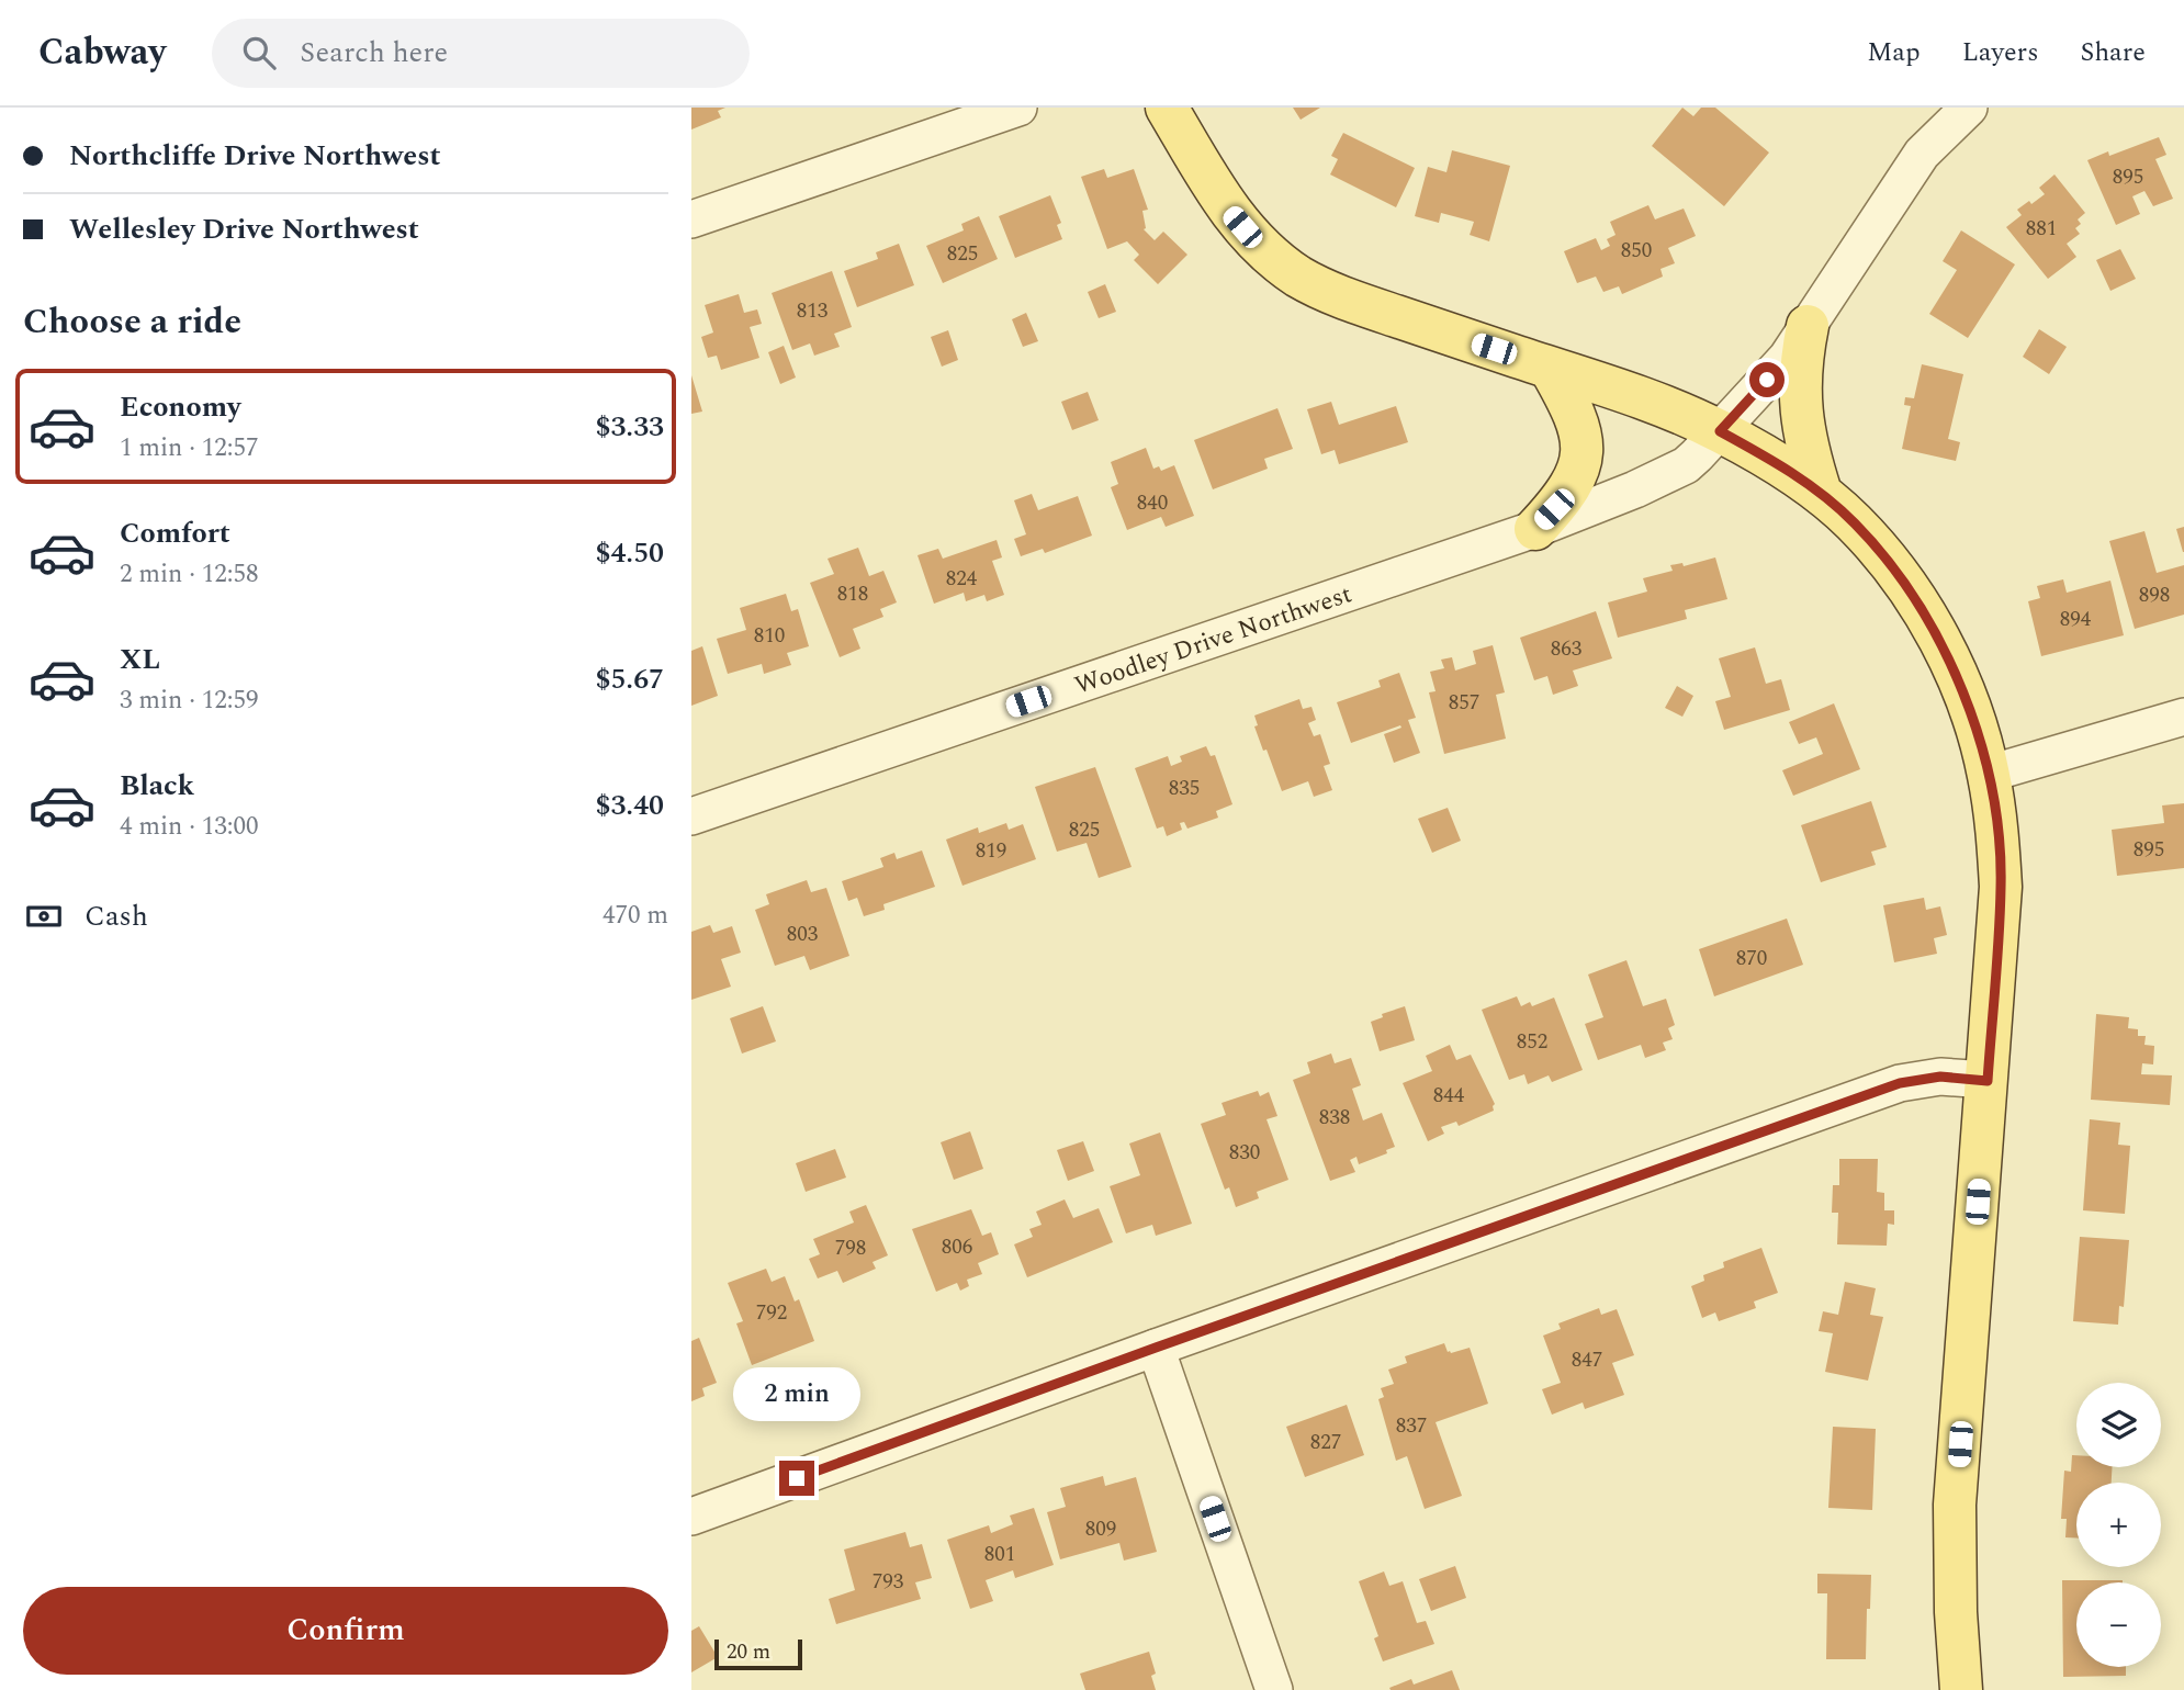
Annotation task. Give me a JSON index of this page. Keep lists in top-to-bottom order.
{
  "streets": {
    "street": ["Woodley Drive Northwest"]
  },
  "house_numbers": [
    "895",
    "881",
    "850",
    "825",
    "813",
    "840",
    "824",
    "818",
    "898",
    "894",
    "810",
    "863",
    "857",
    "835",
    "825",
    "895",
    "819",
    "803",
    "870",
    "852",
    "844",
    "838",
    "830",
    "806",
    "798",
    "792",
    "847",
    "837",
    "827",
    "809",
    "801",
    "793"
  ],
  "scale_bar": "20 m",
  "page": {
    "header": "Cabway",
    "search": "Search here",
    "nav": ["Map", "Layers", "Share"],
    "banner": ["Northcliffe Drive Northwest", "Wellesley Drive Northwest"],
    "heading": "Choose a ride",
    "list": [
      {
        "name": "Economy",
        "note": "1 min · 12:57",
        "value": "$3.33"
      },
      {
        "name": "Comfort",
        "note": "2 min · 12:58",
        "value": "$4.50"
      },
      {
        "name": "XL",
        "note": "3 min · 12:59",
        "value": "$5.67"
      },
      {
        "name": "Black",
        "note": "4 min · 13:00",
        "value": "$3.40"
      }
    ],
    "pay": ["Cash", "470 m"],
    "bubble": "2 min",
    "map_buttons": ["+", "−"],
    "buttons": "Confirm",
    "scale": "20 m"
  }
}
